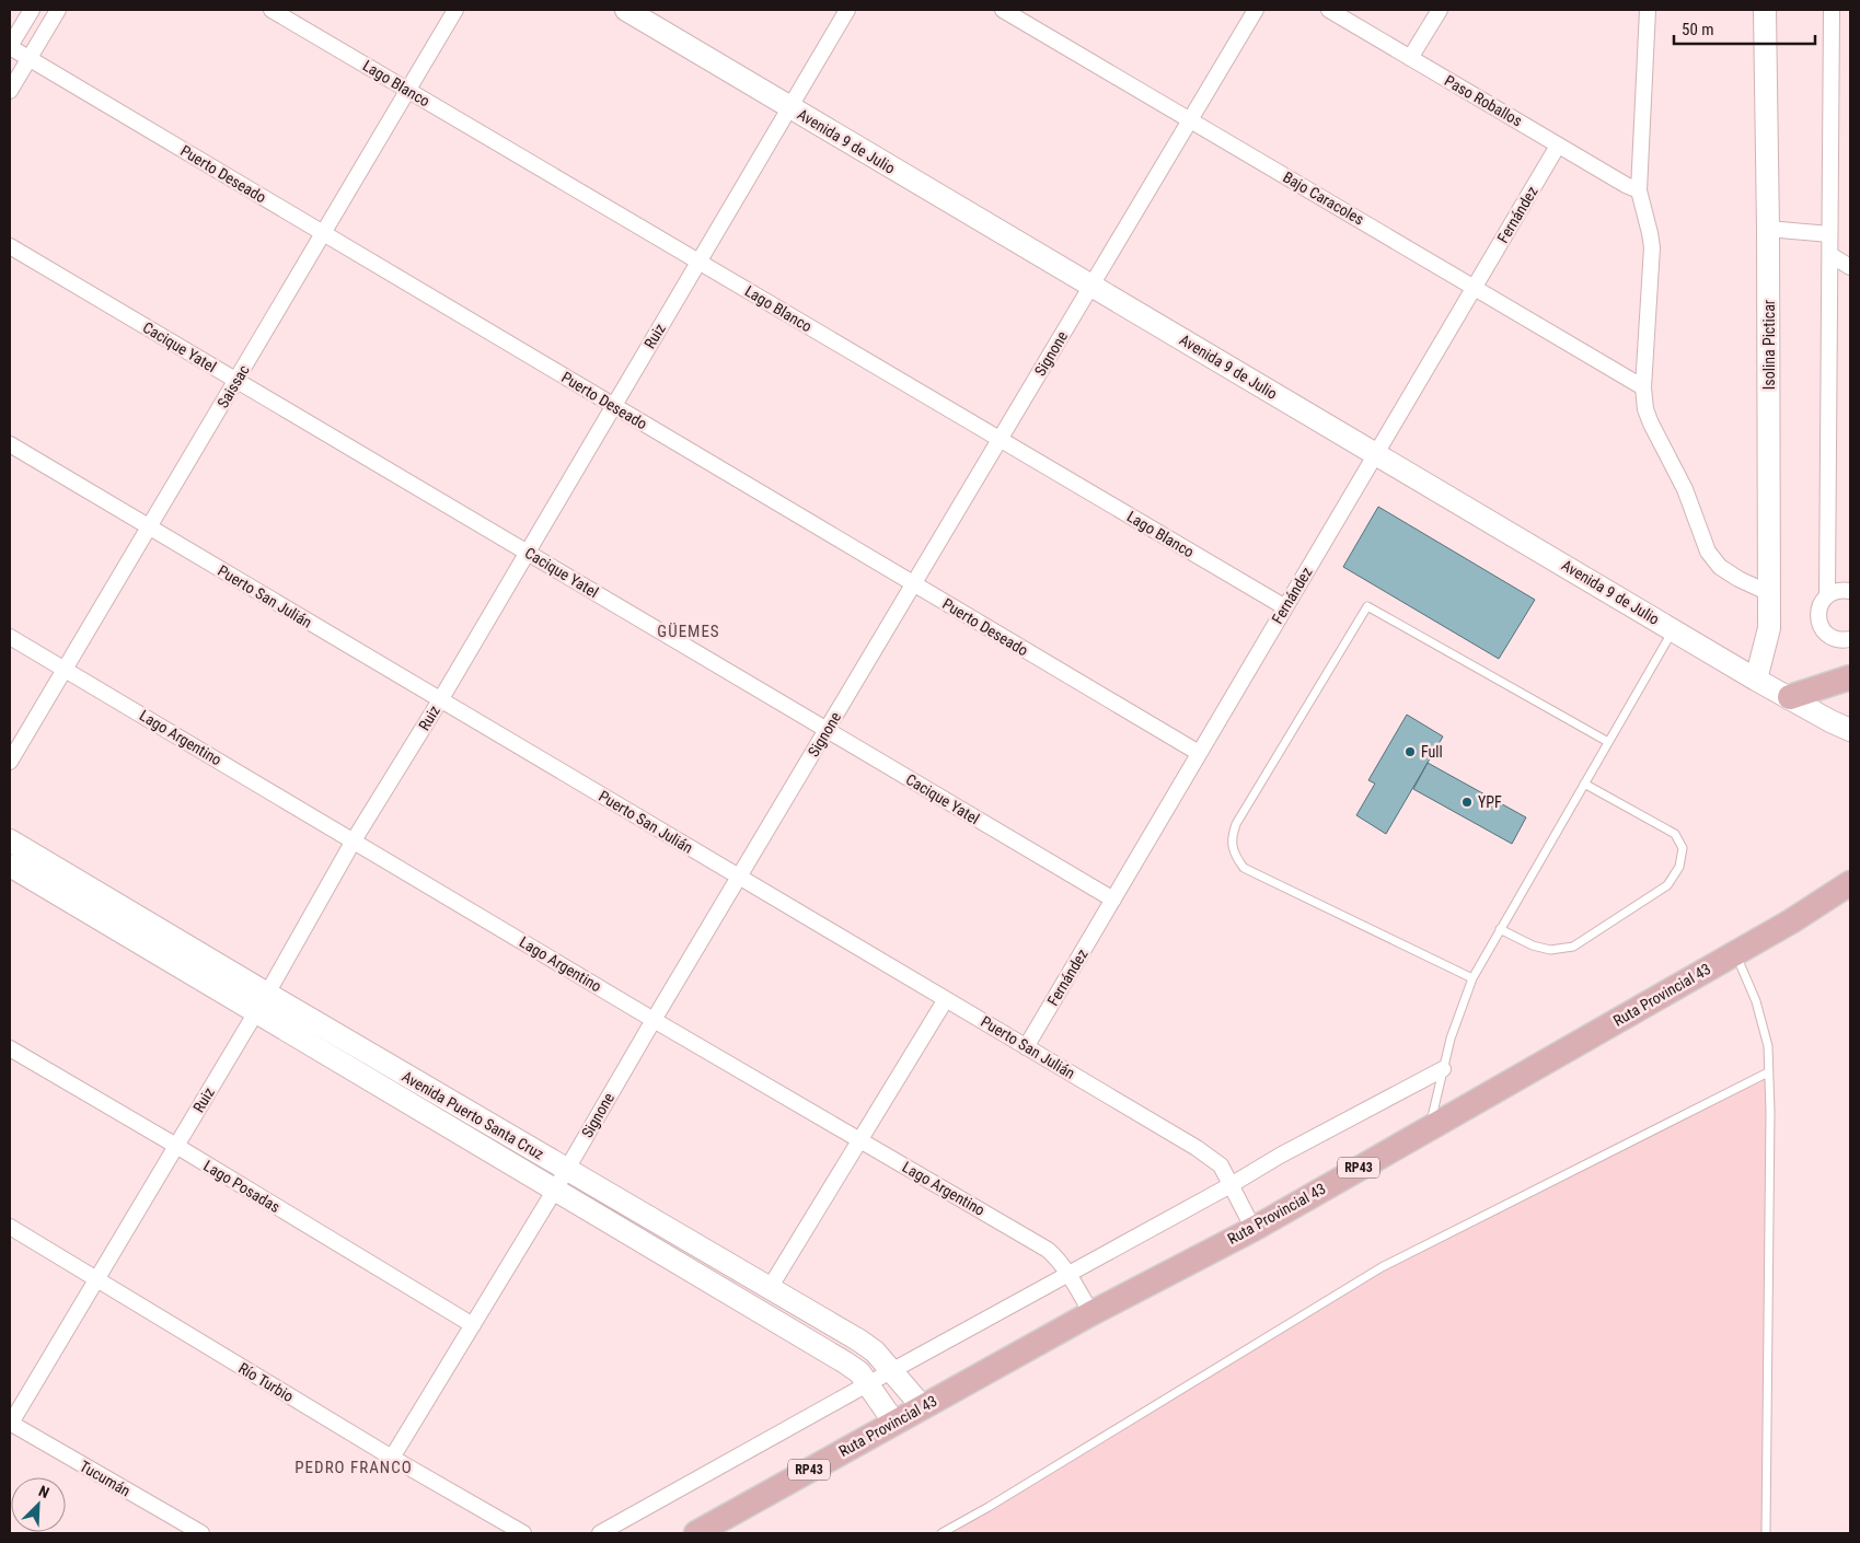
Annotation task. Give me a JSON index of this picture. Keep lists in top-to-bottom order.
{
  "streets": {
    "main road": ["Ruta Provincial 43", "RP43"],
    "street": [
      "Lago Blanco",
      "Paso Roballos",
      "Avenida 9 de Julio",
      "Puerto Deseado",
      "Bajo Caracoles",
      "Fernández",
      "Ruiz",
      "Isolina Picticar",
      "Cacique Yatel",
      "Signone",
      "Saissac",
      "Puerto San Julián",
      "Lago Argentino",
      "Avenida Puerto Santa Cruz",
      "Lago Posadas",
      "Río Turbio",
      "Tucumán"
    ]
  },
  "crossings": [
    ["Lago Blanco", "Fernández"],
    ["Lago Blanco", "Ruiz"],
    ["Lago Blanco", "Signone"],
    ["Lago Blanco", "Saissac"],
    ["Paso Roballos", "Fernández"],
    ["Avenida 9 de Julio", "Fernández"],
    ["Avenida 9 de Julio", "Ruiz"],
    ["Avenida 9 de Julio", "Isolina Picticar"],
    ["Avenida 9 de Julio", "Signone"],
    ["Puerto Deseado", "Fernández"],
    ["Puerto Deseado", "Ruiz"],
    ["Puerto Deseado", "Signone"],
    ["Puerto Deseado", "Saissac"],
    ["Bajo Caracoles", "Fernández"],
    ["Bajo Caracoles", "Signone"],
    ["Fernández", "Cacique Yatel"],
    ["Fernández", "Puerto San Julián"],
    ["Ruiz", "Cacique Yatel"],
    ["Ruiz", "Puerto San Julián"],
    ["Ruiz", "Lago Argentino"],
    ["Ruiz", "Avenida Puerto Santa Cruz"],
    ["Ruiz", "Lago Posadas"],
    ["Ruiz", "Río Turbio"],
    ["Ruiz", "Tucumán"],
    ["Cacique Yatel", "Signone"],
    ["Cacique Yatel", "Saissac"],
    ["Signone", "Puerto San Julián"],
    ["Signone", "Lago Argentino"],
    ["Signone", "Avenida Puerto Santa Cruz"],
    ["Signone", "Lago Posadas"],
    ["Signone", "Río Turbio"],
    ["Saissac", "Puerto San Julián"],
    ["Saissac", "Lago Argentino"],
    ["Puerto San Julián", "Ruta Provincial 43"],
    ["Lago Argentino", "Ruta Provincial 43"],
    ["Ruta Provincial 43", "Avenida Puerto Santa Cruz"],
    ["Ruta Provincial 43", "RP43"]
  ],
  "districts": ["GÜEMES", "PEDRO FRANCO"],
  "places": ["Full", "YPF"],
  "scale_bar": "50 m",
  "north": "top right"
}
